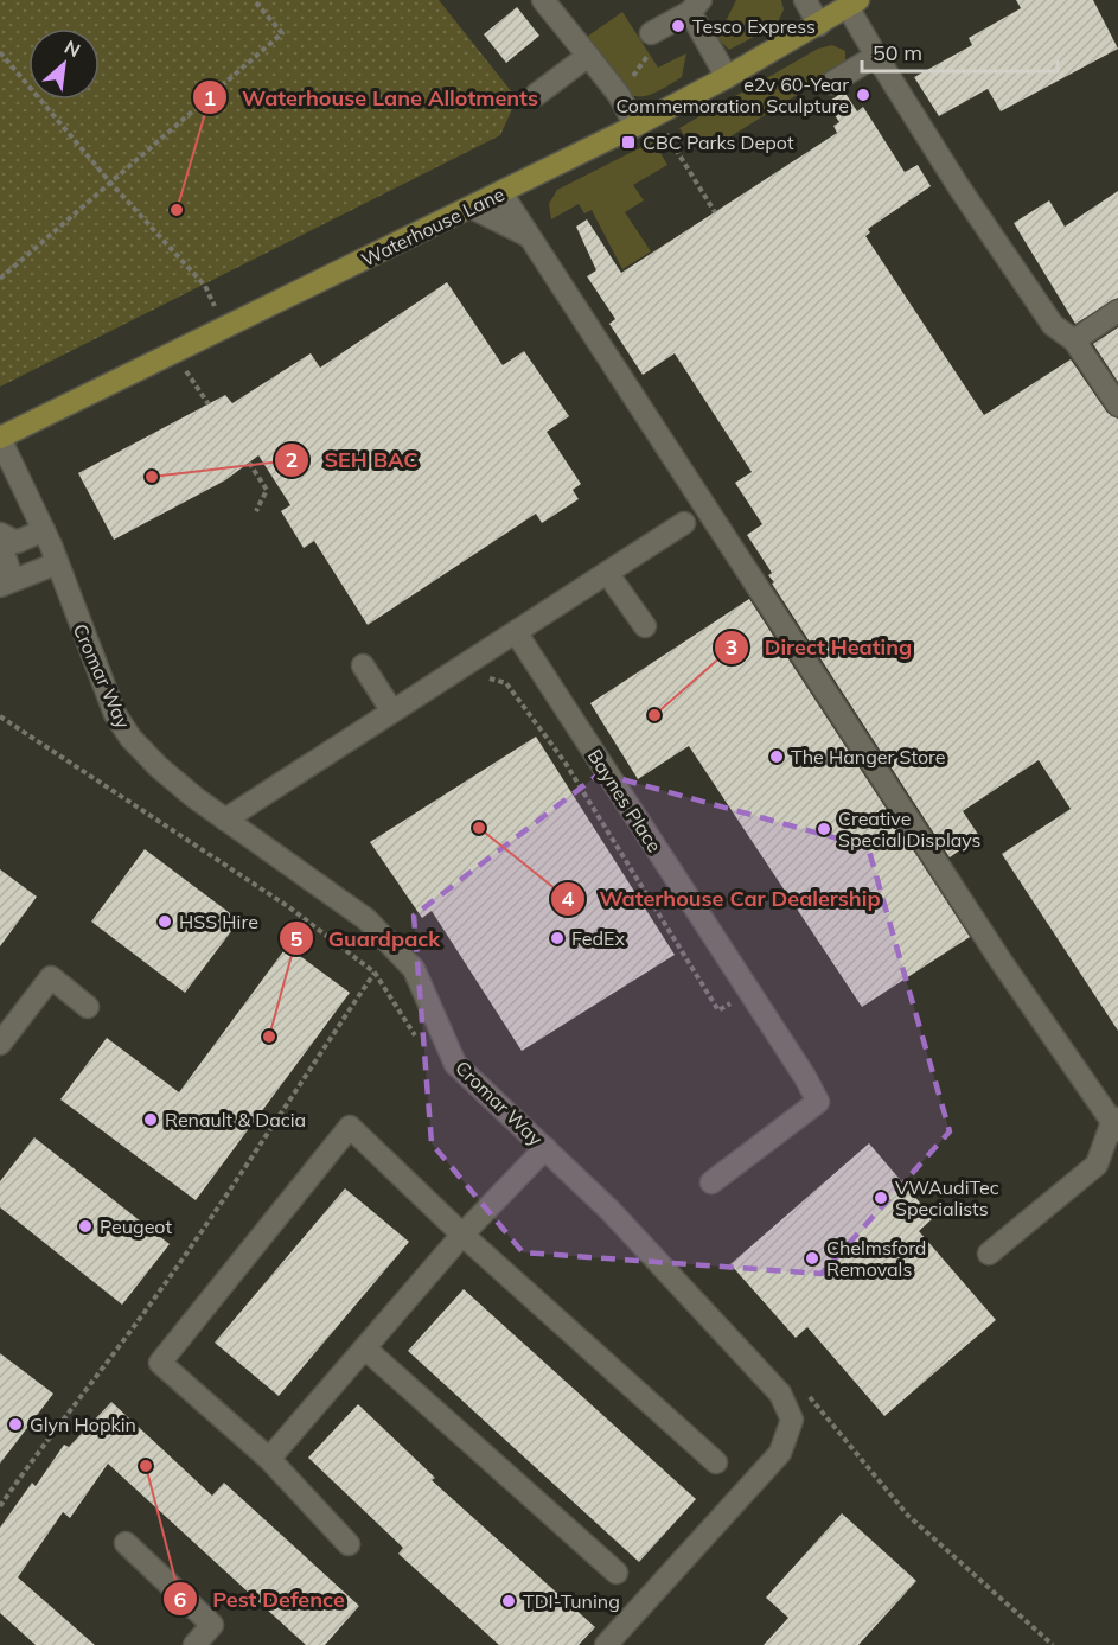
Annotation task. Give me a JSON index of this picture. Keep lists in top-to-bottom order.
{
  "streets": {
    "main road": ["Waterhouse Lane"],
    "street": ["Cromar Way", "Baynes Place"]
  },
  "crossings": [
    ["Waterhouse Lane", "Cromar Way"]
  ],
  "places": {
    "other": [
      "Tesco Express",
      "e2v 60-Year Commemoration Sculpture",
      "Waterhouse Lane Allotments",
      "SEH BAC",
      "Direct Heating",
      "The Hanger Store",
      "Waterhouse Car Dealership",
      "Creative Special Displays",
      "HSS Hire",
      "FedEx",
      "Guardpack",
      "Renault & Dacia",
      "VWAudiTec Specialists",
      "Peugeot",
      "Chelmsford Removals",
      "Glyn Hopkin",
      "Pest Defence",
      "TDI-Tuning"
    ],
    "transit": ["CBC Parks Depot"]
  },
  "scale_bar": "50 m",
  "north": "top right"
}
